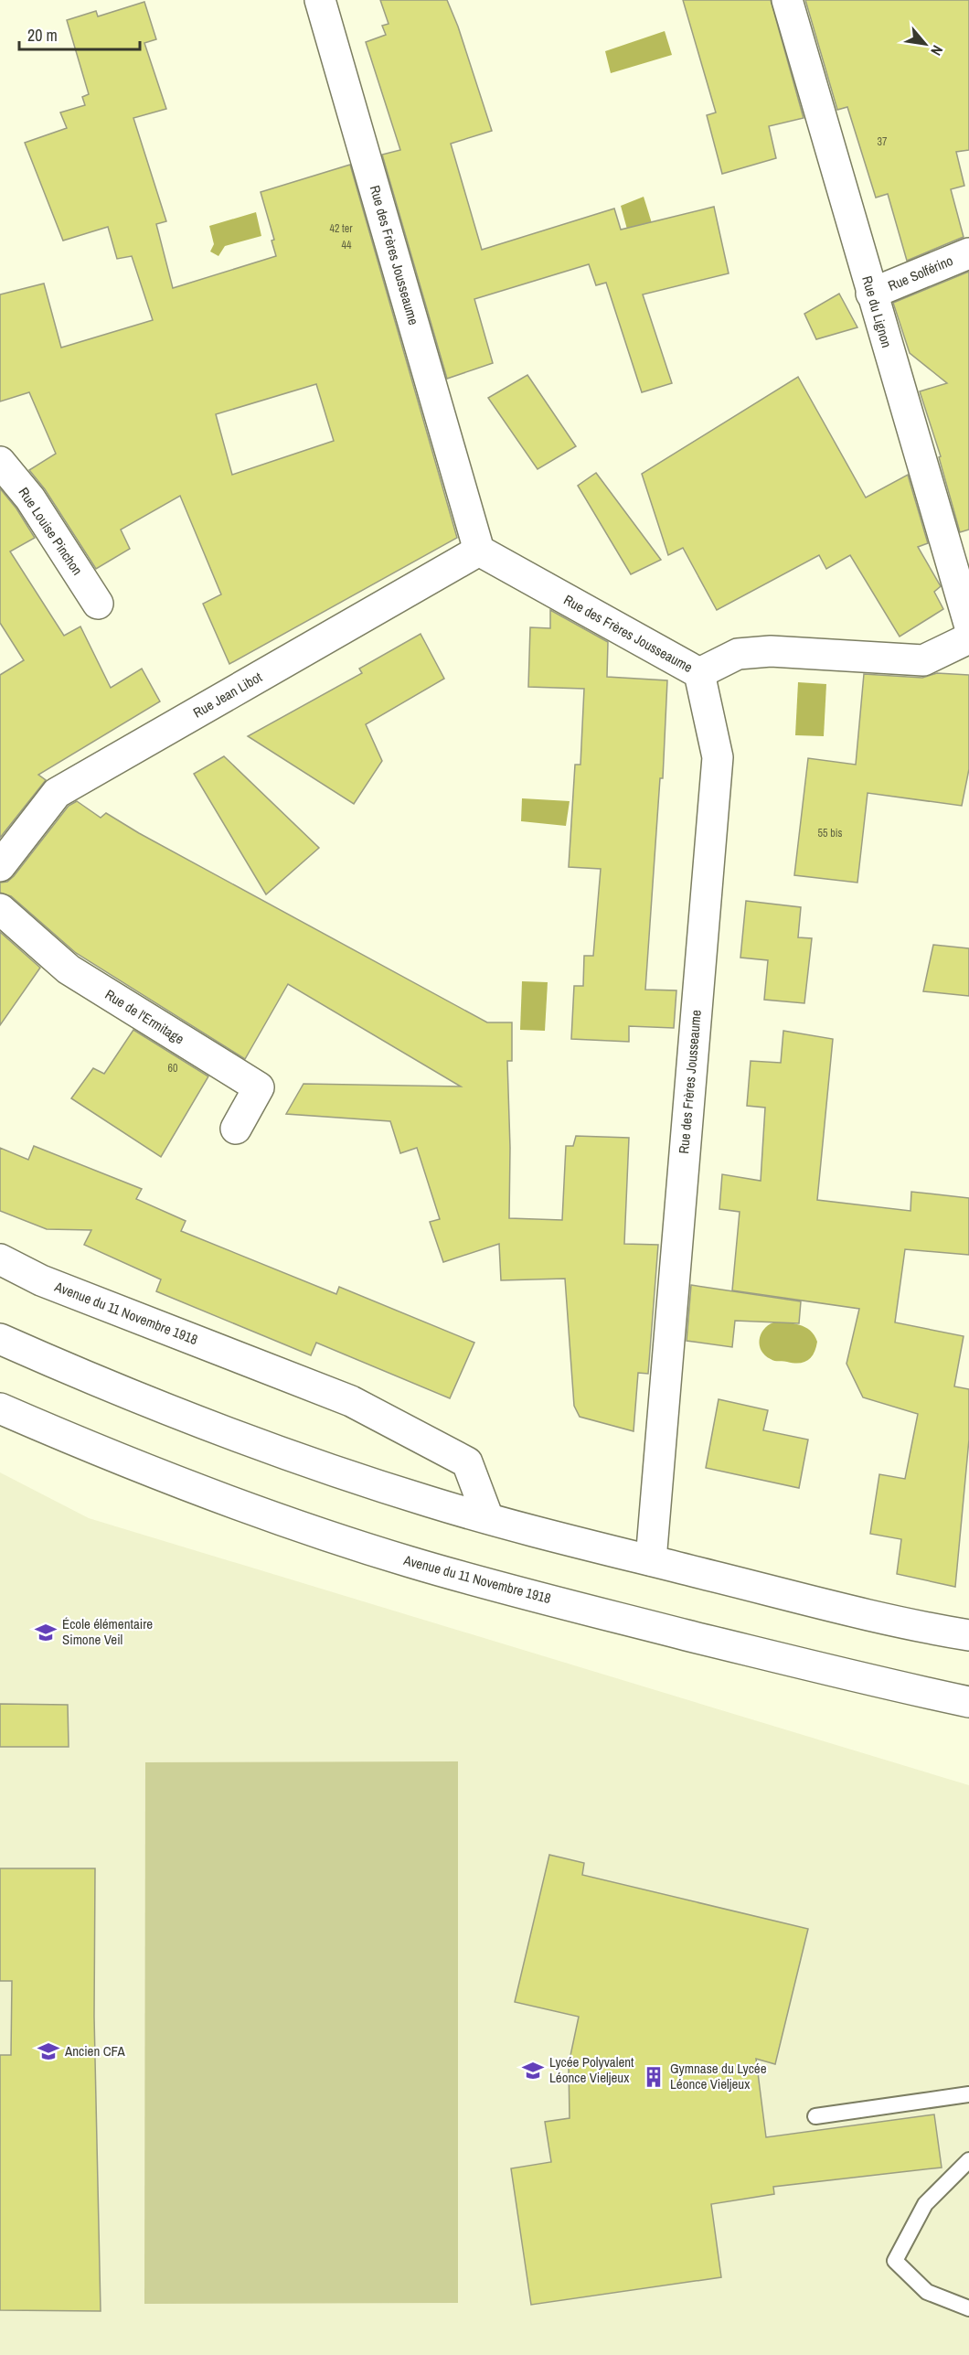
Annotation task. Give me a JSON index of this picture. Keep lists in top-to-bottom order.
{
  "streets": {
    "street": [
      "Rue des Frères Jousseaume",
      "Rue Solférino",
      "Rue du Lignon",
      "Rue Louise Pinchon",
      "Rue Jean Libot",
      "Rue de l'Ermitage",
      "Avenue du 11 Novembre 1918"
    ]
  },
  "crossings": [
    ["Rue des Frères Jousseaume", "Rue Jean Libot"],
    ["Rue Solférino", "Rue du Lignon"]
  ],
  "places": {
    "school or university": ["École élémentaire Simone Veil", "Ancien CFA", "Lycée Polyvalent Léonce Vieljeux"],
    "building": ["Gymnase du Lycée Léonce Vieljeux"]
  },
  "house_numbers": [
    "37",
    "42 ter",
    "44",
    "55 bis",
    "60"
  ],
  "scale_bar": "20 m",
  "north": "bottom right"
}
